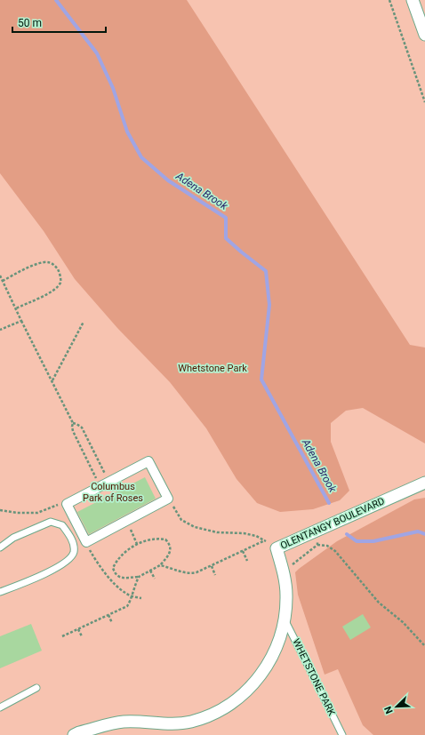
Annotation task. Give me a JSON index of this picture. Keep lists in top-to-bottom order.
{
  "streets": {
    "street": ["OLENTANGY BOULEVARD"],
    "lane": ["WHETSTONE PARK"]
  },
  "crossings": [
    ["OLENTANGY BOULEVARD", "WHETSTONE PARK"]
  ],
  "water": ["Adena Brook"],
  "parks": ["Whetstone Park", "Columbus Park of Roses"],
  "scale_bar": "50 m",
  "north": "bottom left"
}
